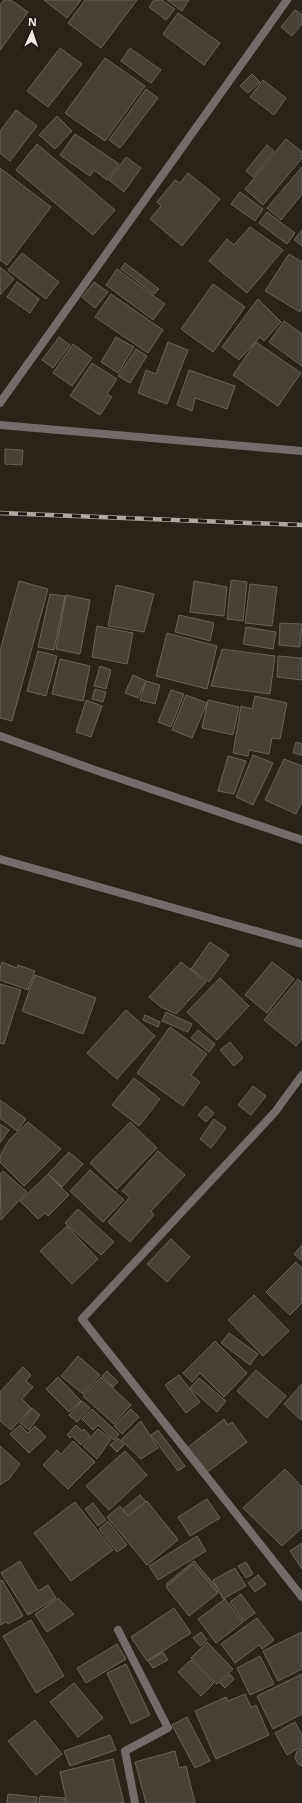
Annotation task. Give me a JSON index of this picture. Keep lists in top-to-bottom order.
{
  "north": "top"
}
